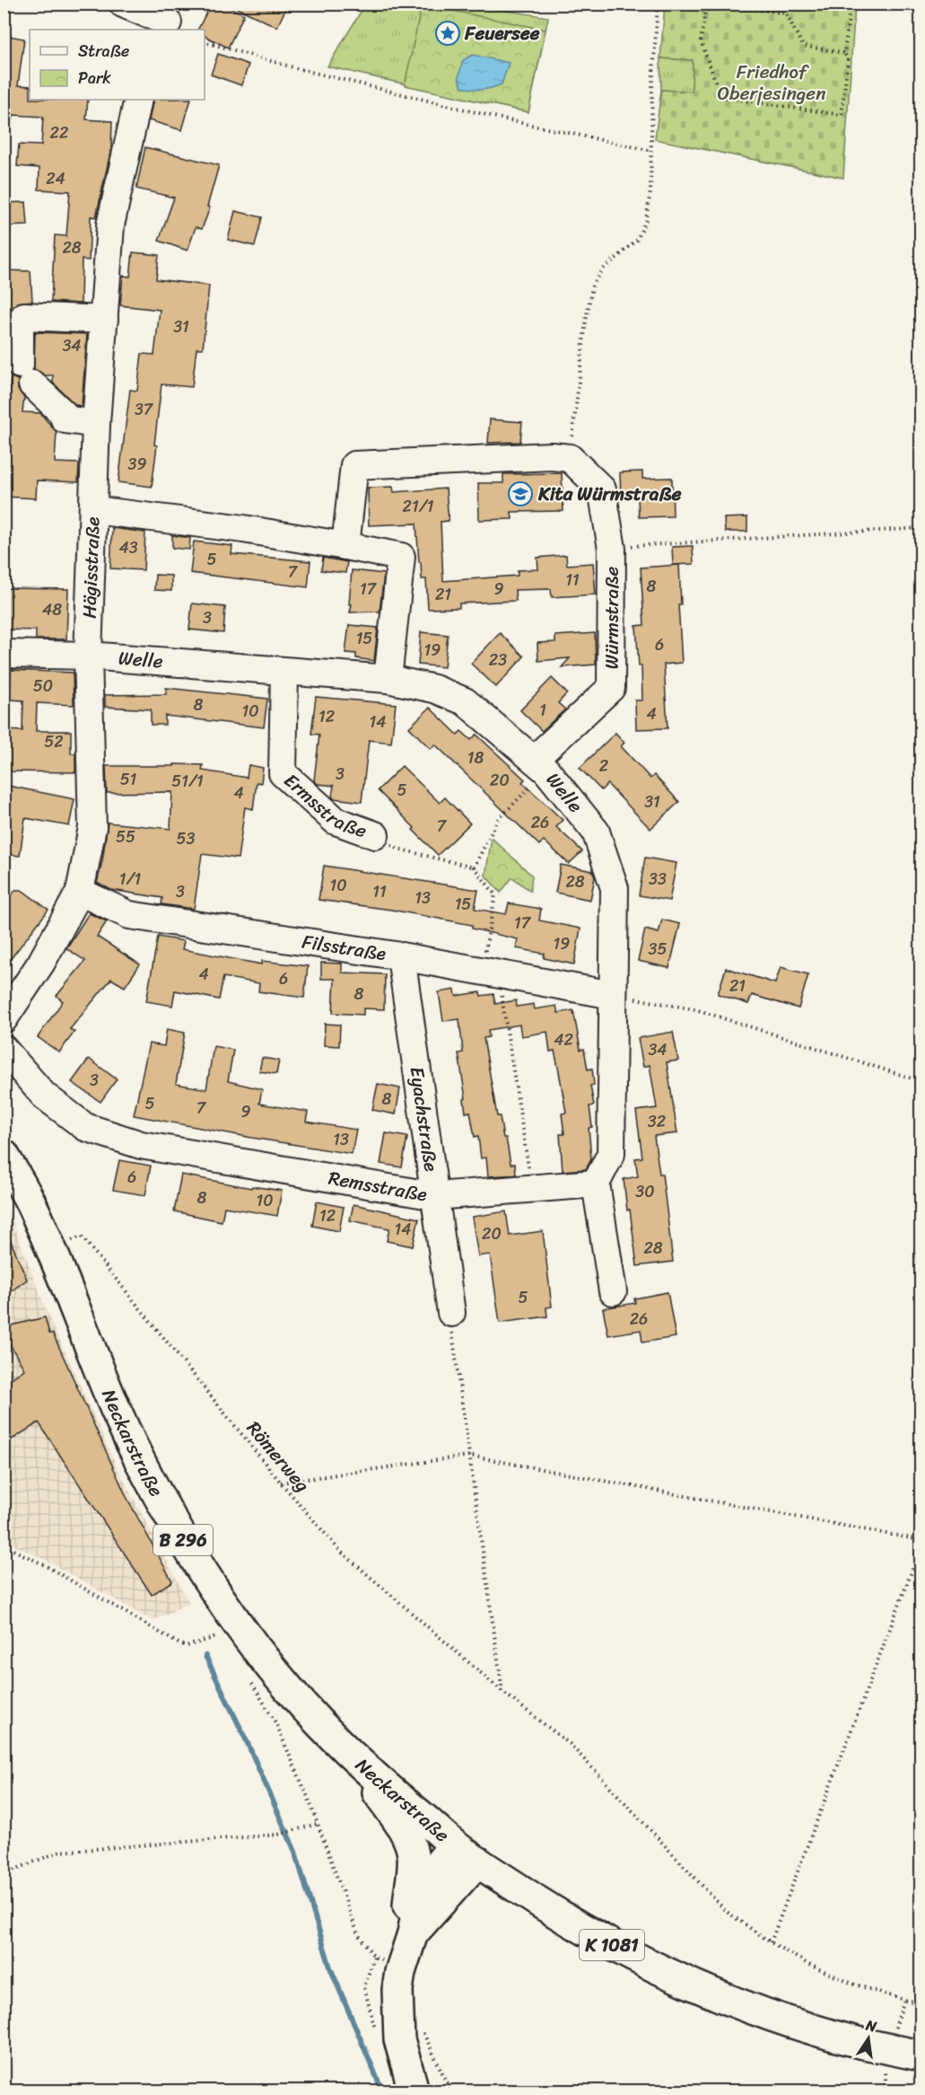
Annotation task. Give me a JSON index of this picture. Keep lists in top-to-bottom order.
{
  "streets": {
    "main road": ["Neckarstraße", "B 296", "K 1081"],
    "street": [
      "Hägisstraße",
      "Würmstraße",
      "Welle",
      "Ermsstraße",
      "Filsstraße",
      "Eyachstraße",
      "Remsstraße"
    ],
    "path": ["Römerweg"]
  },
  "crossings": [
    ["Hägisstraße", "Welle"],
    ["Hägisstraße", "Filsstraße"],
    ["Würmstraße", "Welle"],
    ["Welle", "Ermsstraße"],
    ["Welle", "Filsstraße"],
    ["Filsstraße", "Eyachstraße"],
    ["Eyachstraße", "Remsstraße"],
    ["Neckarstraße", "Römerweg"],
    ["Neckarstraße", "K 1081"]
  ],
  "parks": ["Friedhof Oberjesingen"],
  "places": {
    "place": ["Feuersee"],
    "school or university": ["Kita Würmstraße"]
  },
  "house_numbers": [
    "22",
    "24",
    "28",
    "31",
    "34",
    "37",
    "39",
    "21/1",
    "43",
    "5",
    "7",
    "11",
    "8",
    "17",
    "9",
    "21",
    "48",
    "3",
    "15",
    "6",
    "19",
    "23",
    "50",
    "8",
    "1",
    "10",
    "4",
    "12",
    "14",
    "52",
    "18",
    "2",
    "3",
    "51",
    "20",
    "51/1",
    "5",
    "4",
    "31",
    "26",
    "7",
    "55",
    "53",
    "1/1",
    "33",
    "28",
    "10",
    "3",
    "11",
    "13",
    "15",
    "17",
    "19",
    "35",
    "4",
    "6",
    "21",
    "8",
    "42",
    "34",
    "3",
    "8",
    "5",
    "7",
    "9",
    "32",
    "13",
    "6",
    "30",
    "8",
    "10",
    "12",
    "14",
    "20",
    "28",
    "5",
    "26"
  ],
  "legend": ["Straße", "Park"],
  "north": "top"
}
